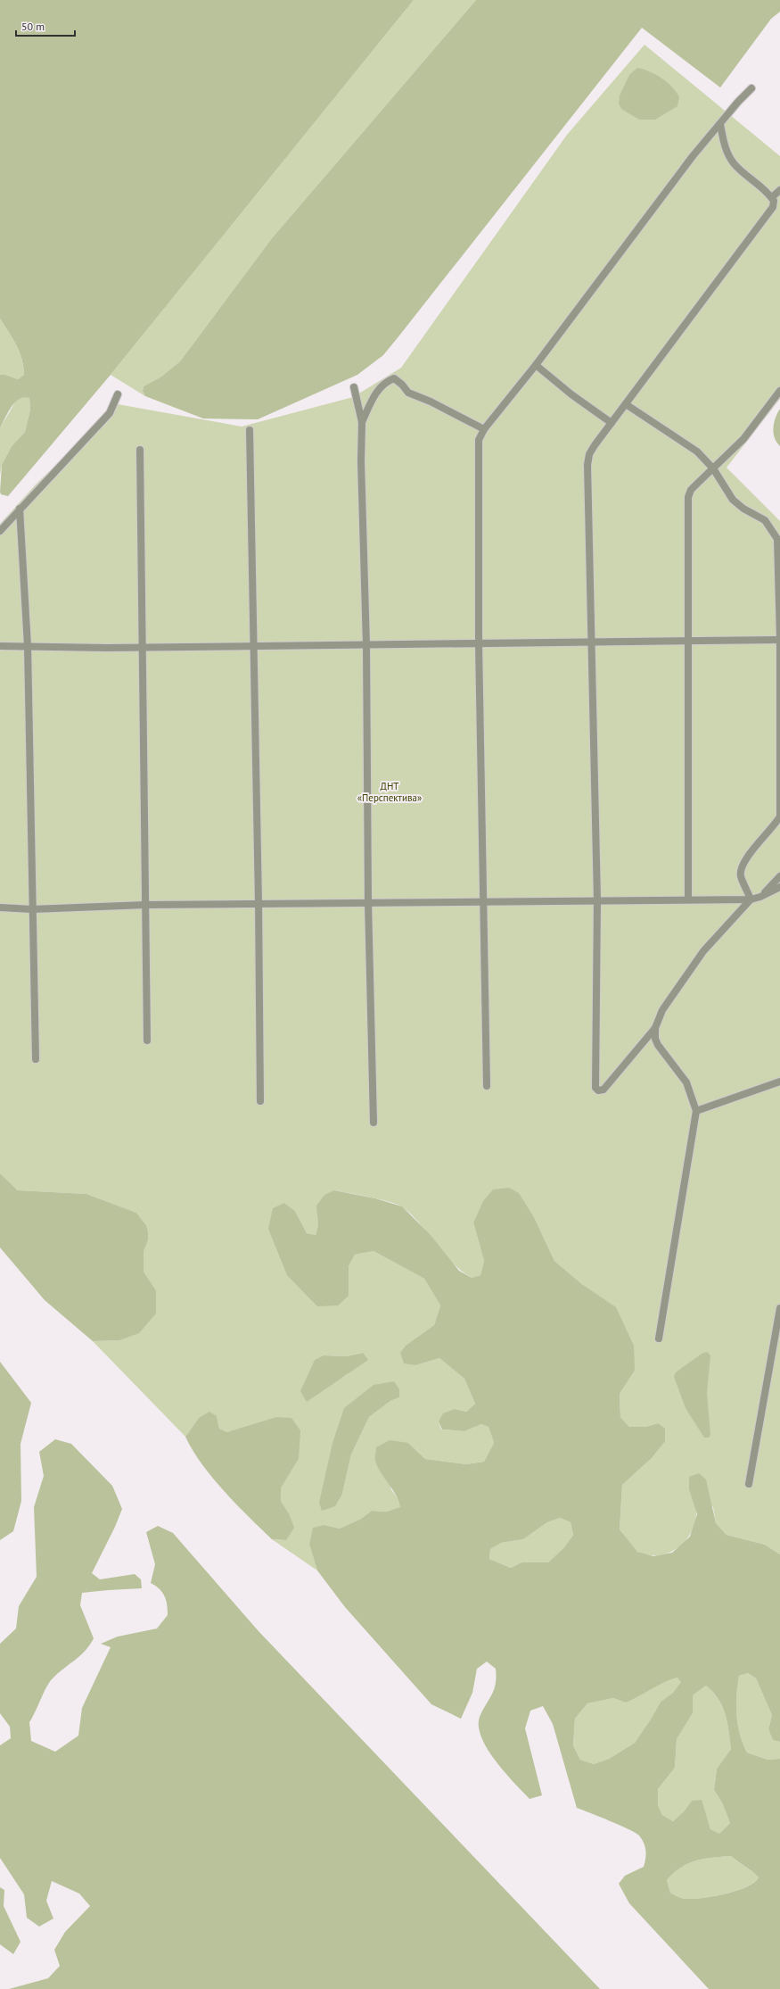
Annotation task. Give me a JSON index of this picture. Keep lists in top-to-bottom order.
{
  "parks": ["ДНТ «Перспектива»"],
  "scale_bar": "50 m"
}
